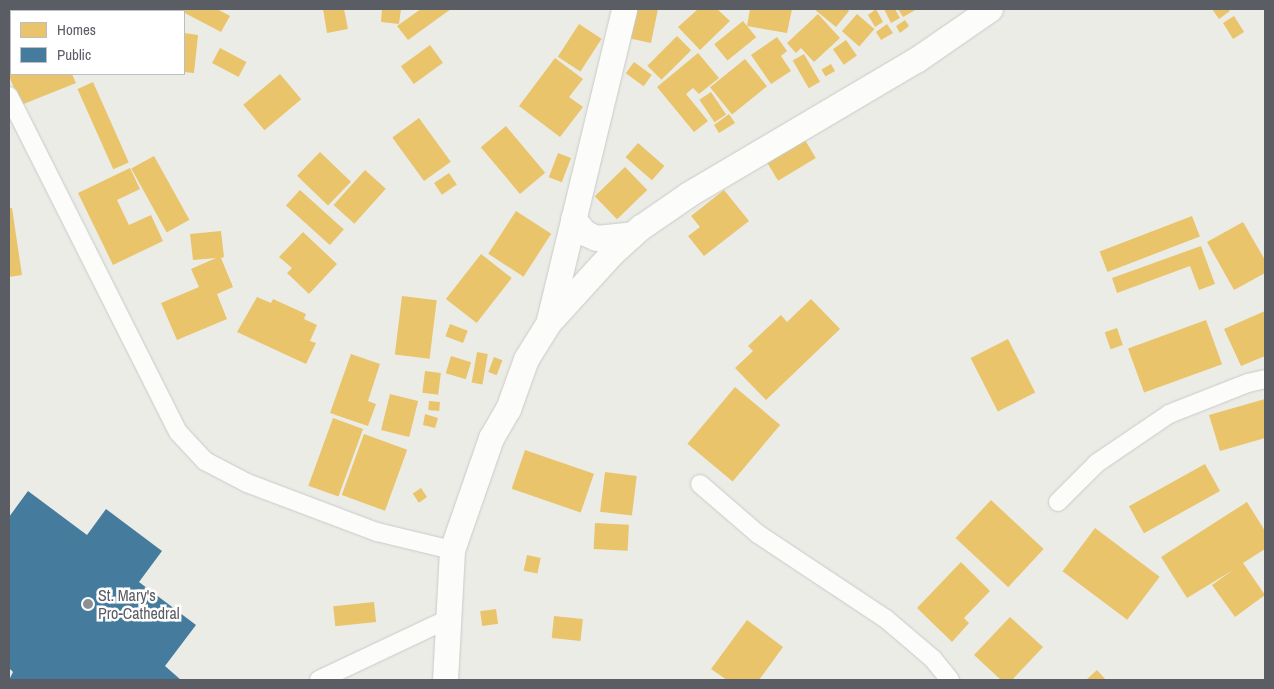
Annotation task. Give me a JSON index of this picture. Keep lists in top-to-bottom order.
{
  "places": ["St. Mary's Pro-Cathedral"],
  "legend": ["Homes", "Public"]
}
